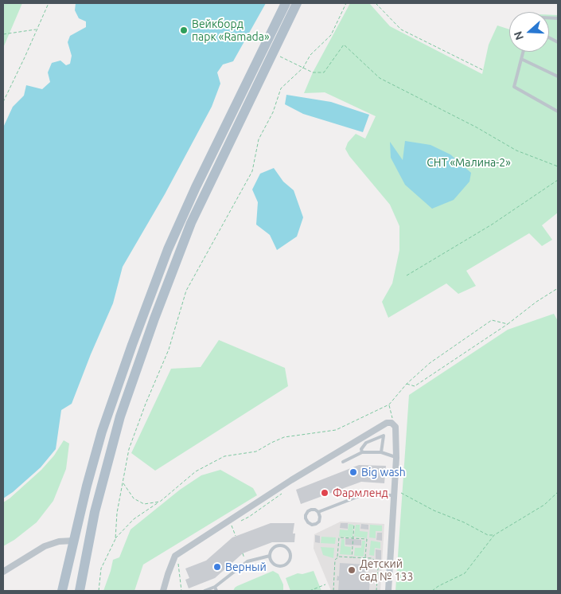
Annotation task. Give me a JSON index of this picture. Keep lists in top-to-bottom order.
{
  "parks": ["СНТ «Малина-2»"],
  "places": [
    "Вейкборд парк «Ramada»",
    "Big wash",
    "Фармленд",
    "Верный",
    "Детский сад № 133"
  ],
  "north": "left"
}
